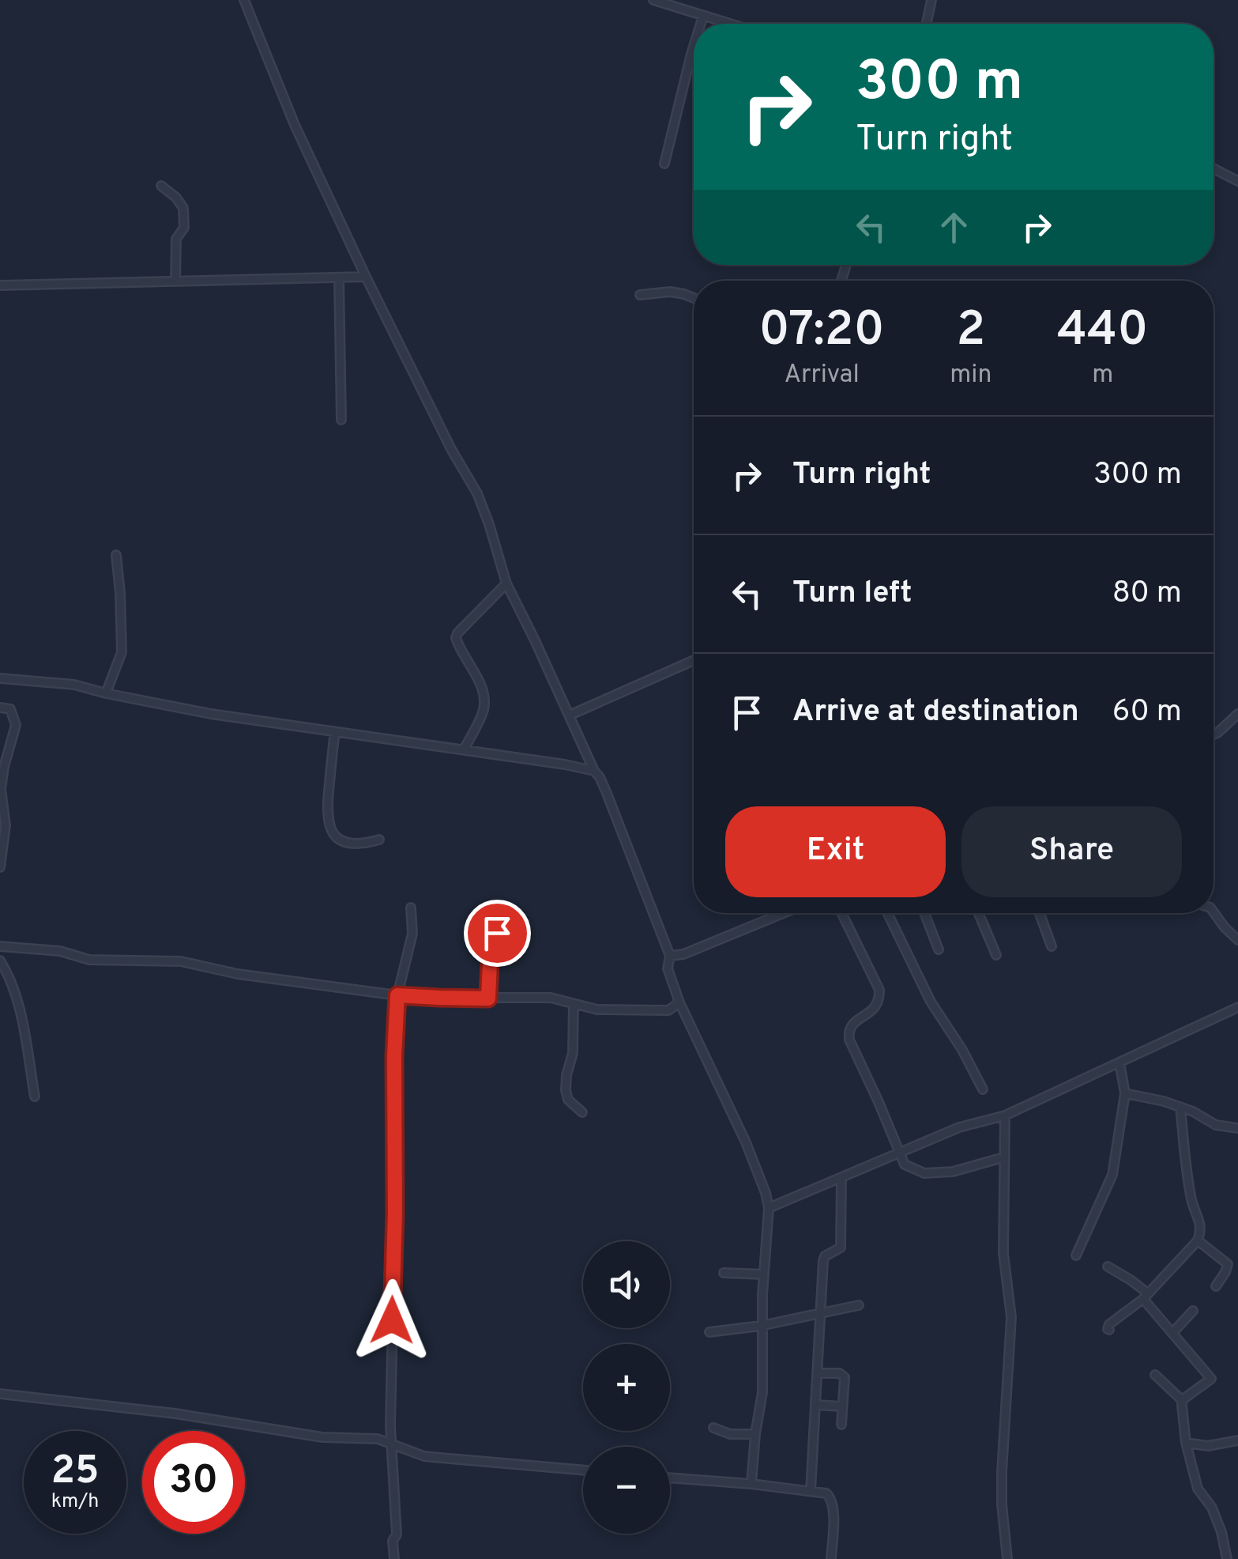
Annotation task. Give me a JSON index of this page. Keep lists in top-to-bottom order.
{
  "page": {
    "turn": ["300 m", "Turn right"],
    "eta": [
      "07:20",
      "Arrival",
      "2",
      "min",
      "440",
      "m"
    ],
    "list": [
      {
        "name": "Turn right",
        "value": "300 m"
      },
      {
        "name": "Turn left",
        "value": "80 m"
      },
      {
        "name": "Arrive at destination",
        "value": "60 m"
      }
    ],
    "buttons": ["Exit", "Share"],
    "map_buttons": ["+", "−"],
    "speed": "25 km/h",
    "limit": "30"
  }
}
